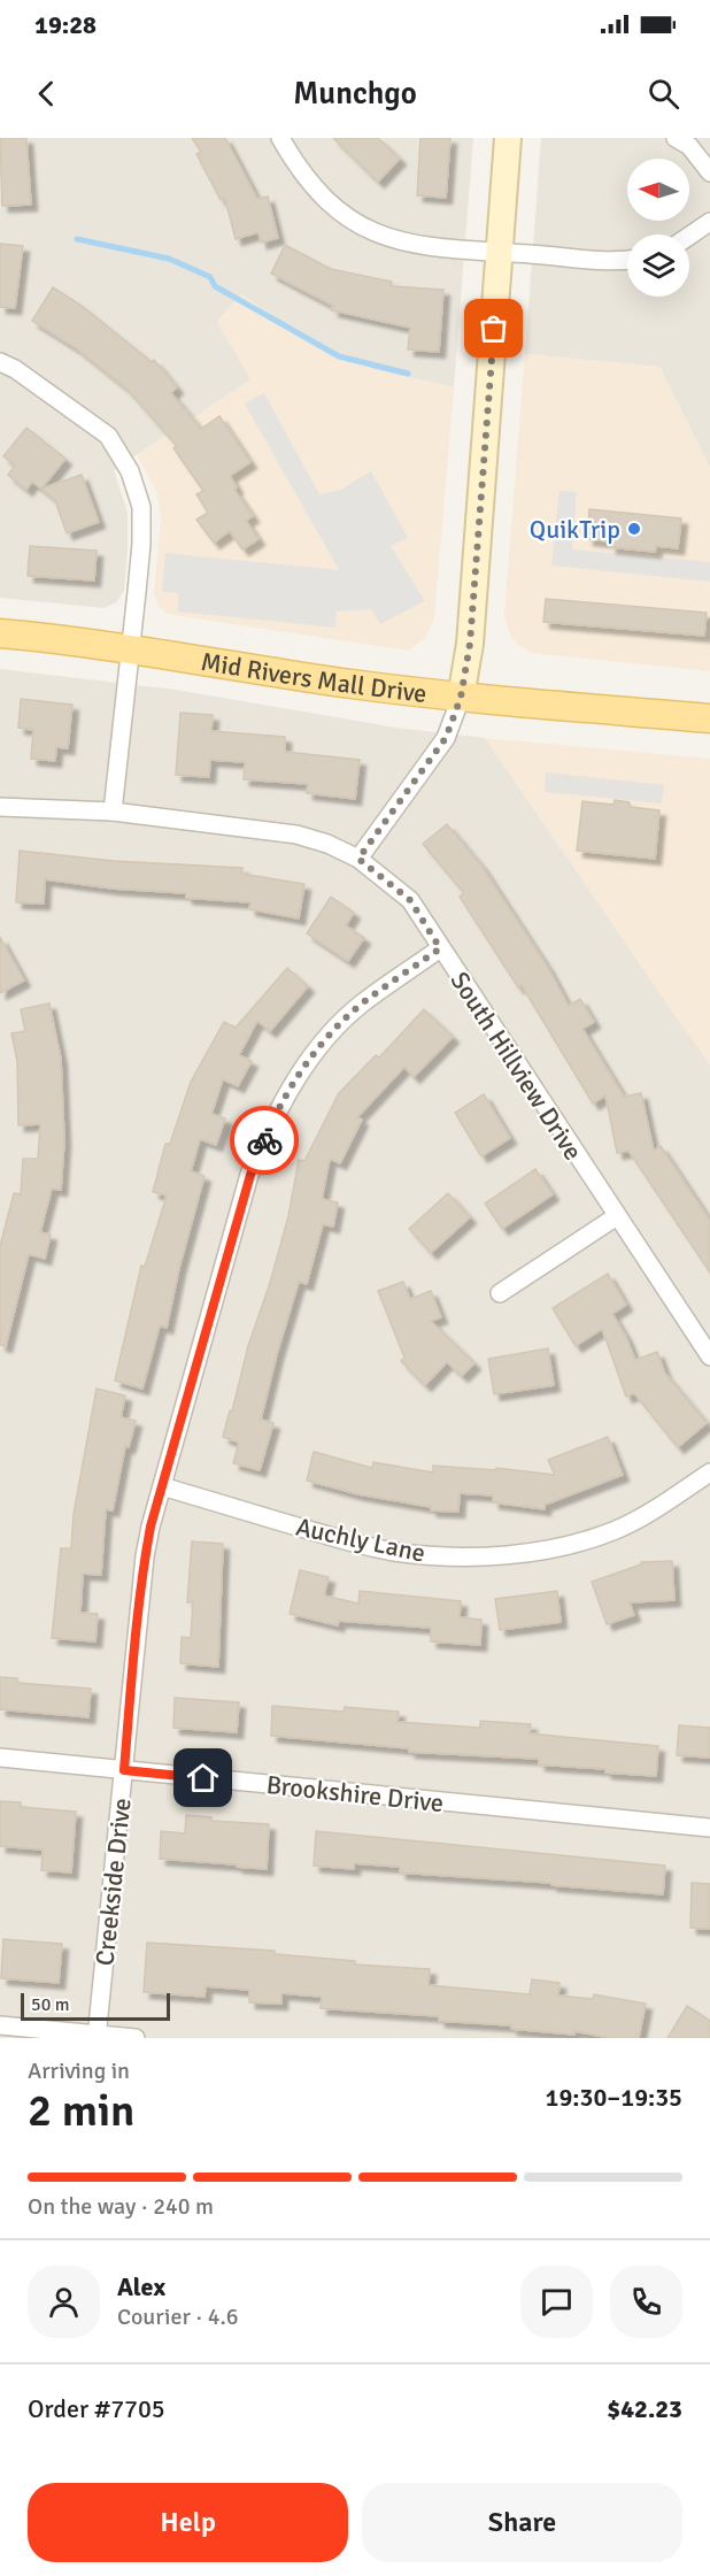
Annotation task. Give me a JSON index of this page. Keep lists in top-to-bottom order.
{
  "streets": {
    "main road": ["Mid Rivers Mall Drive"],
    "street": [
      "South Hillview Drive",
      "Auchly Lane",
      "Brookshire Drive",
      "Creekside Drive"
    ]
  },
  "crossings": [
    ["South Hillview Drive", "Creekside Drive"],
    ["Auchly Lane", "Creekside Drive"],
    ["Brookshire Drive", "Creekside Drive"]
  ],
  "places": ["QuikTrip"],
  "scale_bar": "50 m",
  "north": "left",
  "page": {
    "status": "19:28",
    "header": "Munchgo",
    "scale": "50 m",
    "heading": ["2 min", "Arriving in", "19:30–19:35"],
    "panel": [
      "Alex",
      "Courier · 4.6",
      "Order #7705",
      "$42.23"
    ],
    "bar": "On the way · 240 m",
    "buttons": ["Help", "Share"]
  }
}
